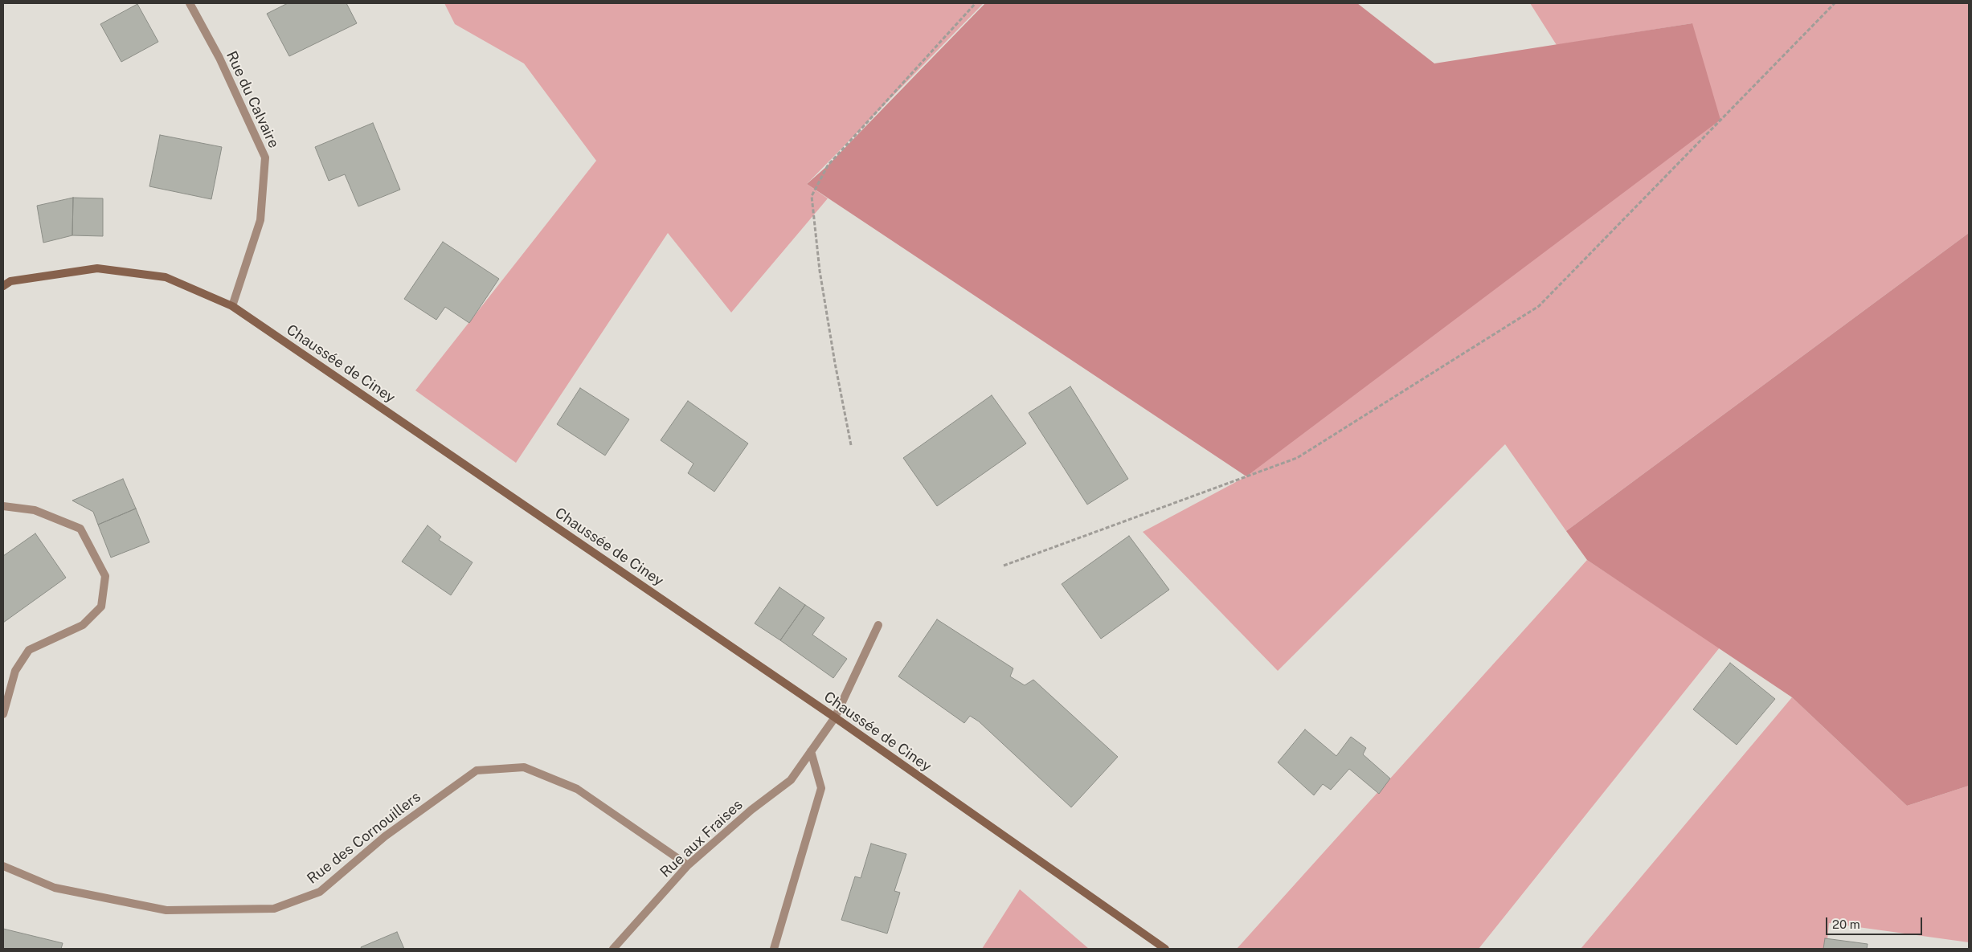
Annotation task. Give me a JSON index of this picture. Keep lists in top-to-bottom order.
{
  "streets": {
    "main road": ["Chaussée de Ciney"],
    "street": ["Rue du Calvaire", "Rue des Cornouillers", "Rue aux Fraises"]
  },
  "crossings": [
    ["Rue du Calvaire", "Chaussée de Ciney"],
    ["Chaussée de Ciney", "Rue aux Fraises"],
    ["Rue des Cornouillers", "Rue aux Fraises"]
  ],
  "scale_bar": "20 m"
}
